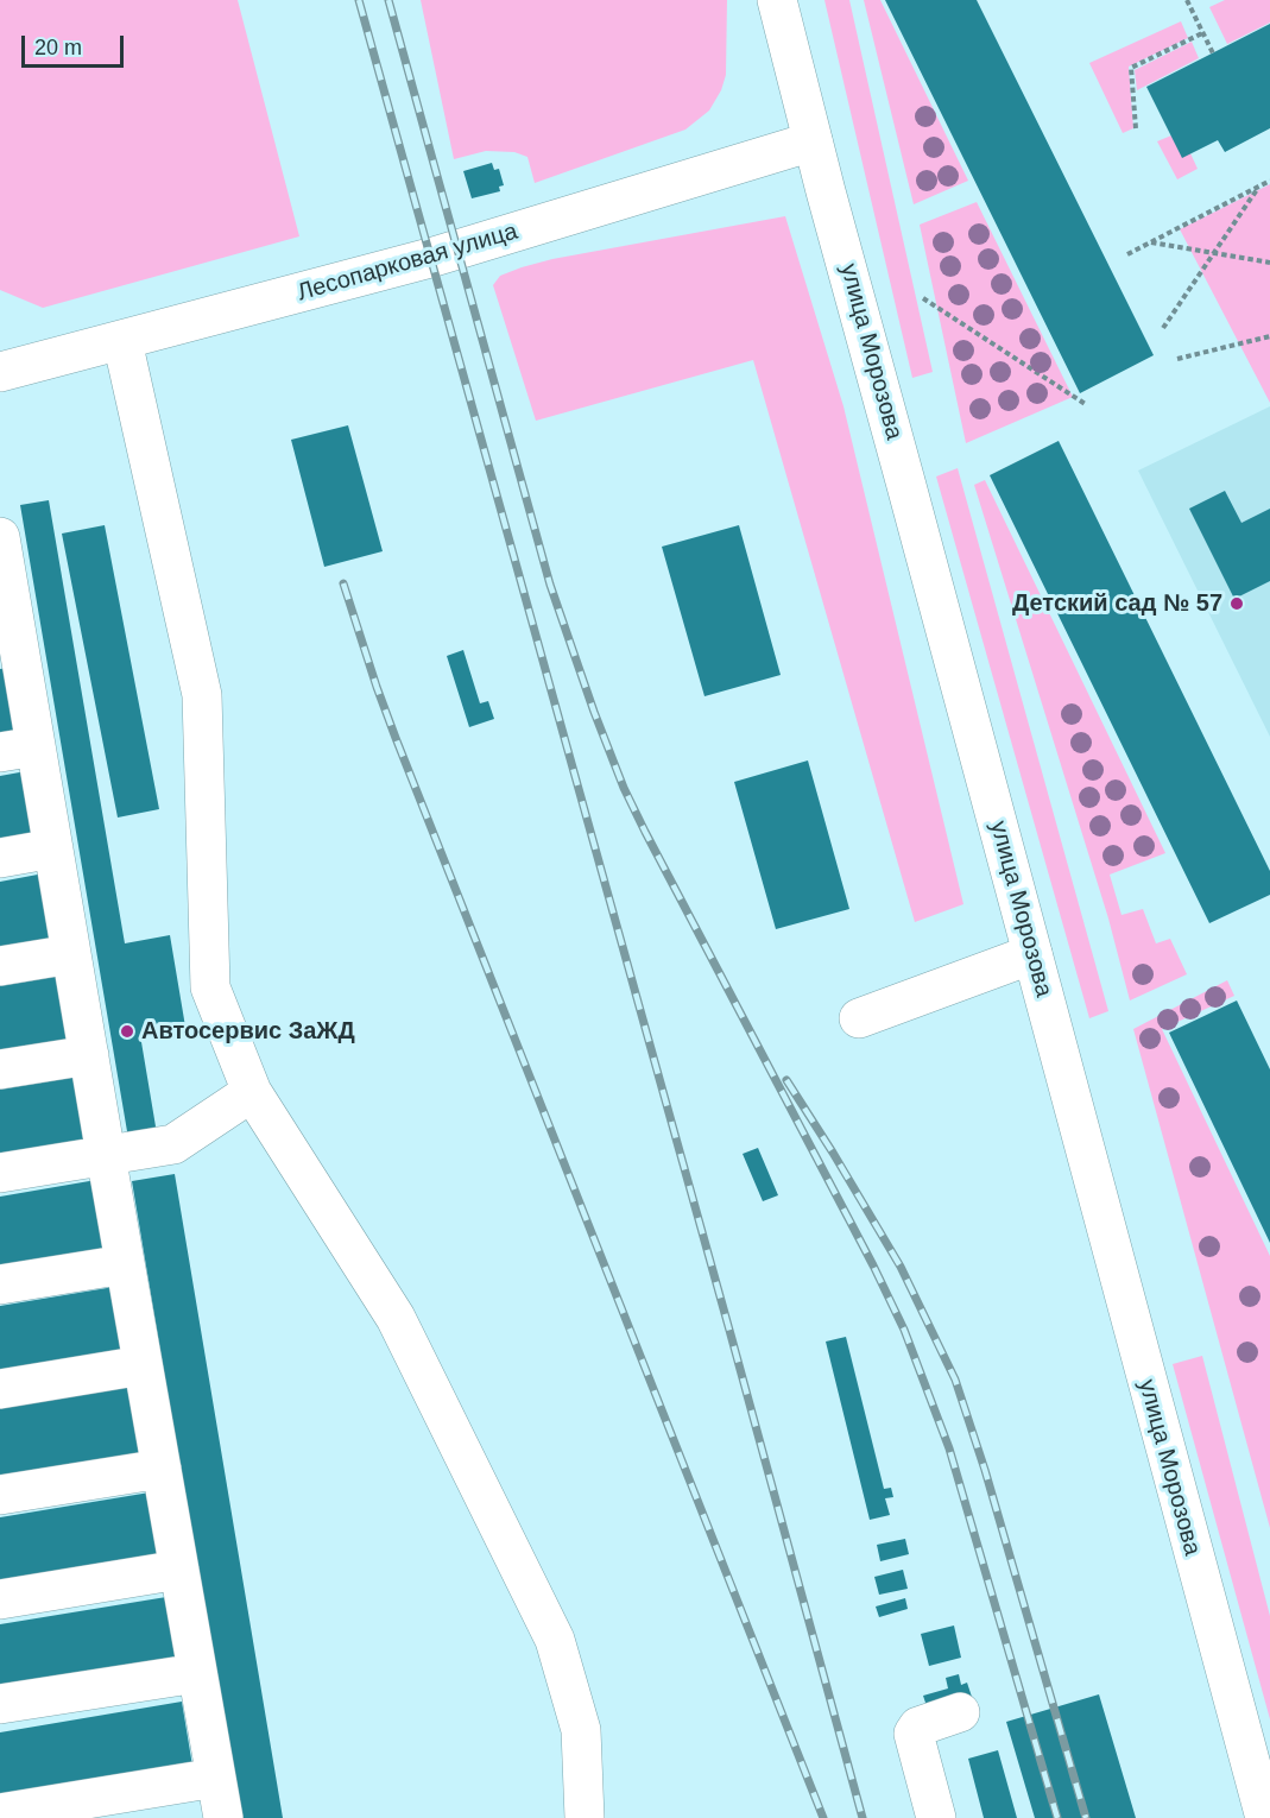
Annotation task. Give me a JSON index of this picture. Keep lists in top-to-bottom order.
{
  "streets": {
    "main road": ["Лесопарковая улица", "улица Морозова"]
  },
  "crossings": [
    ["Лесопарковая улица", "улица Морозова"]
  ],
  "places": ["Детский сад № 57", "Автосервис ЗаЖД"],
  "scale_bar": "20 m"
}
